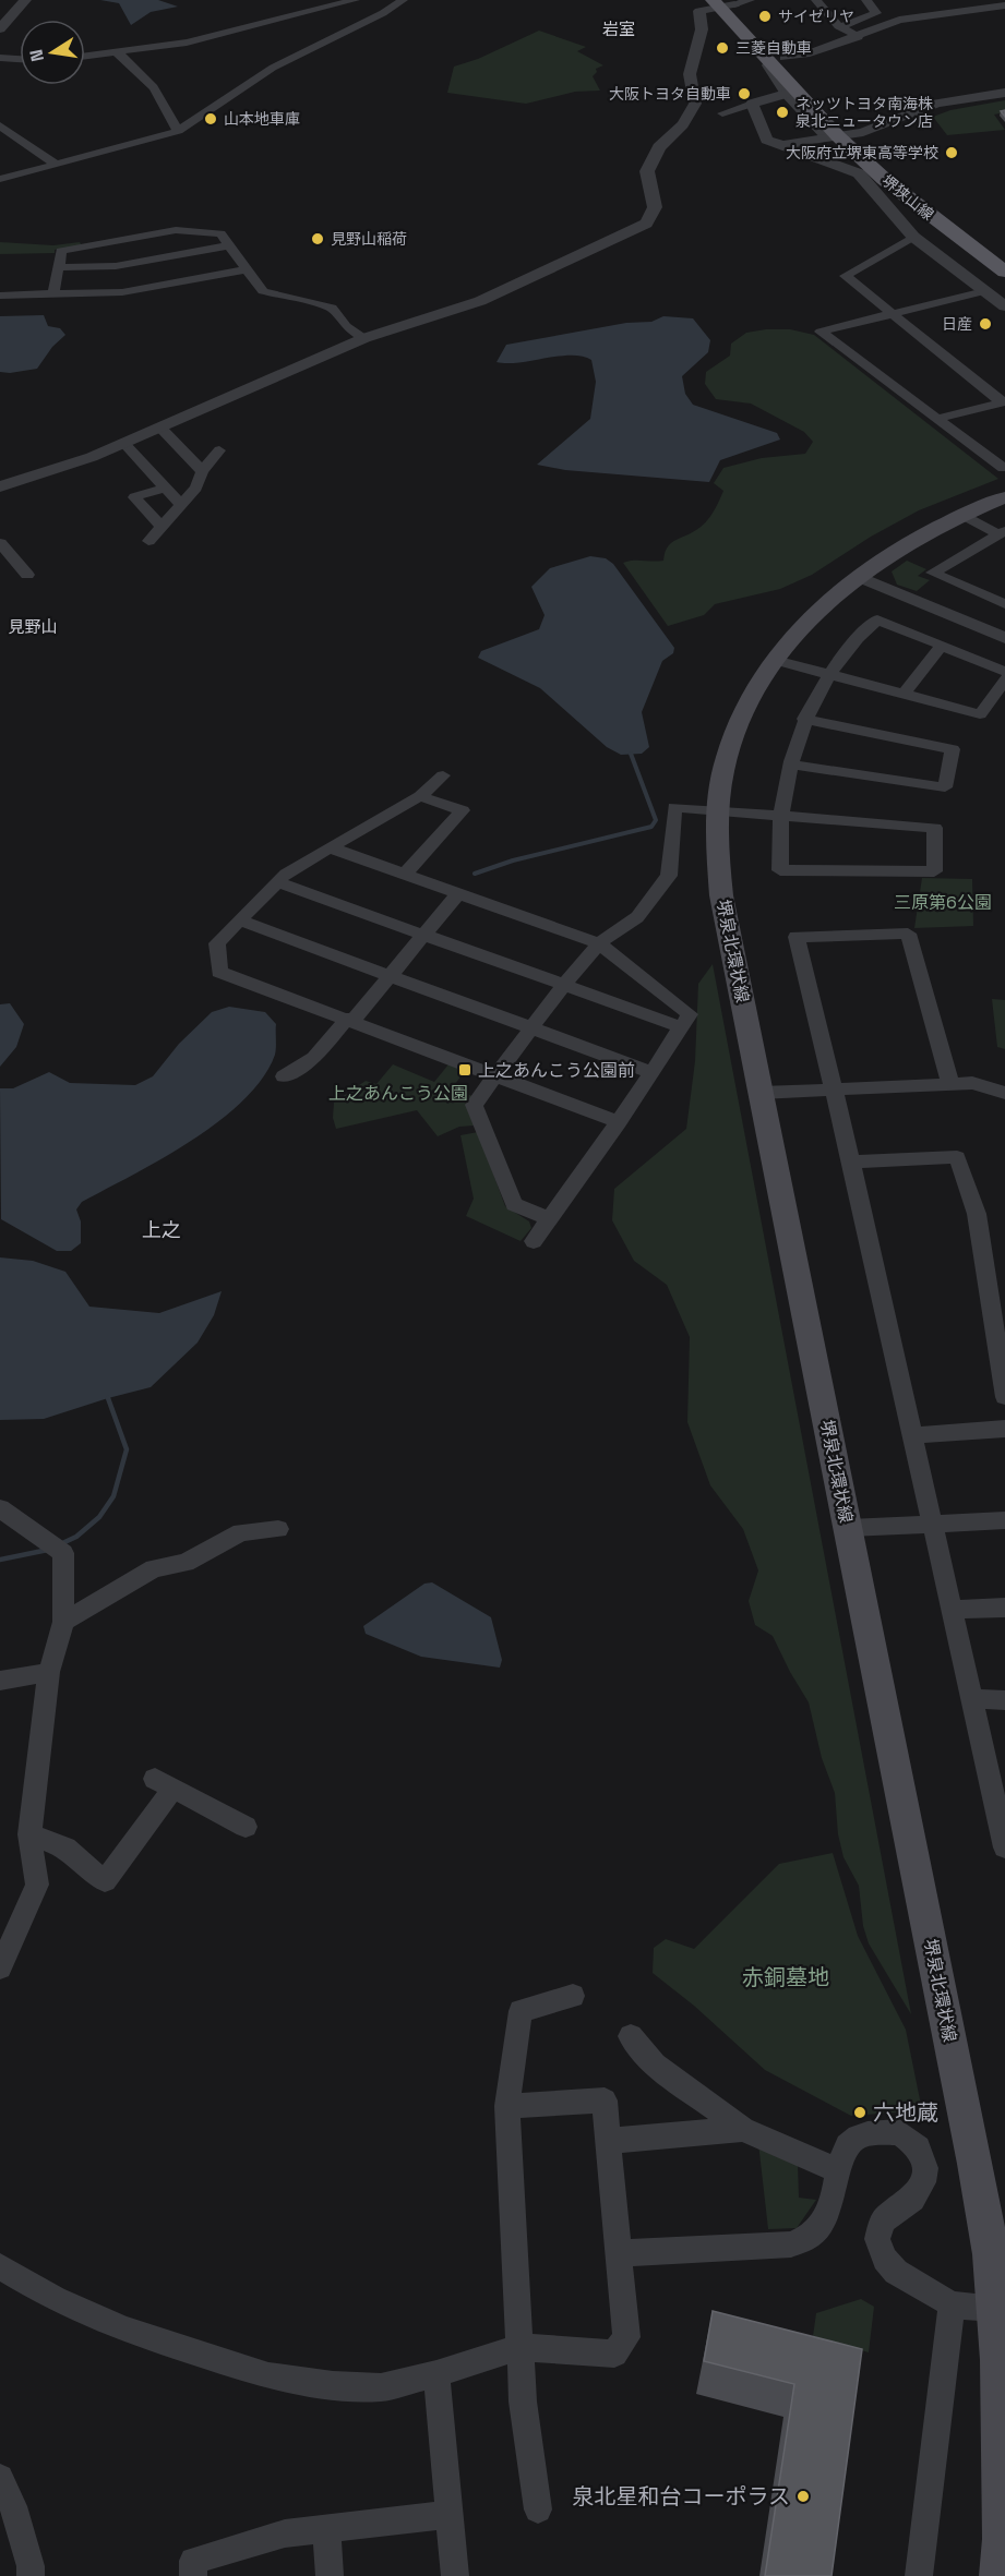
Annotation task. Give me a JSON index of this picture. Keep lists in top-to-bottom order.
{
  "streets": {
    "main road": ["堺狭山線", "堺泉北環状線"]
  },
  "districts": ["岩室", "見野山", "上之"],
  "parks": ["三原第6公園", "上之あんこう公園", "赤銅墓地"],
  "places": {
    "other": [
      "サイゼリヤ",
      "三菱自動車",
      "大阪トヨタ自動車",
      "ネッツトヨタ南海株 泉北ニュータウン店",
      "山本地車庫",
      "大阪府立堺東高等学校",
      "見野山稲荷",
      "日産",
      "六地蔵",
      "泉北星和台コーポラス"
    ],
    "transit": ["上之あんこう公園前"]
  },
  "north": "left"
}
